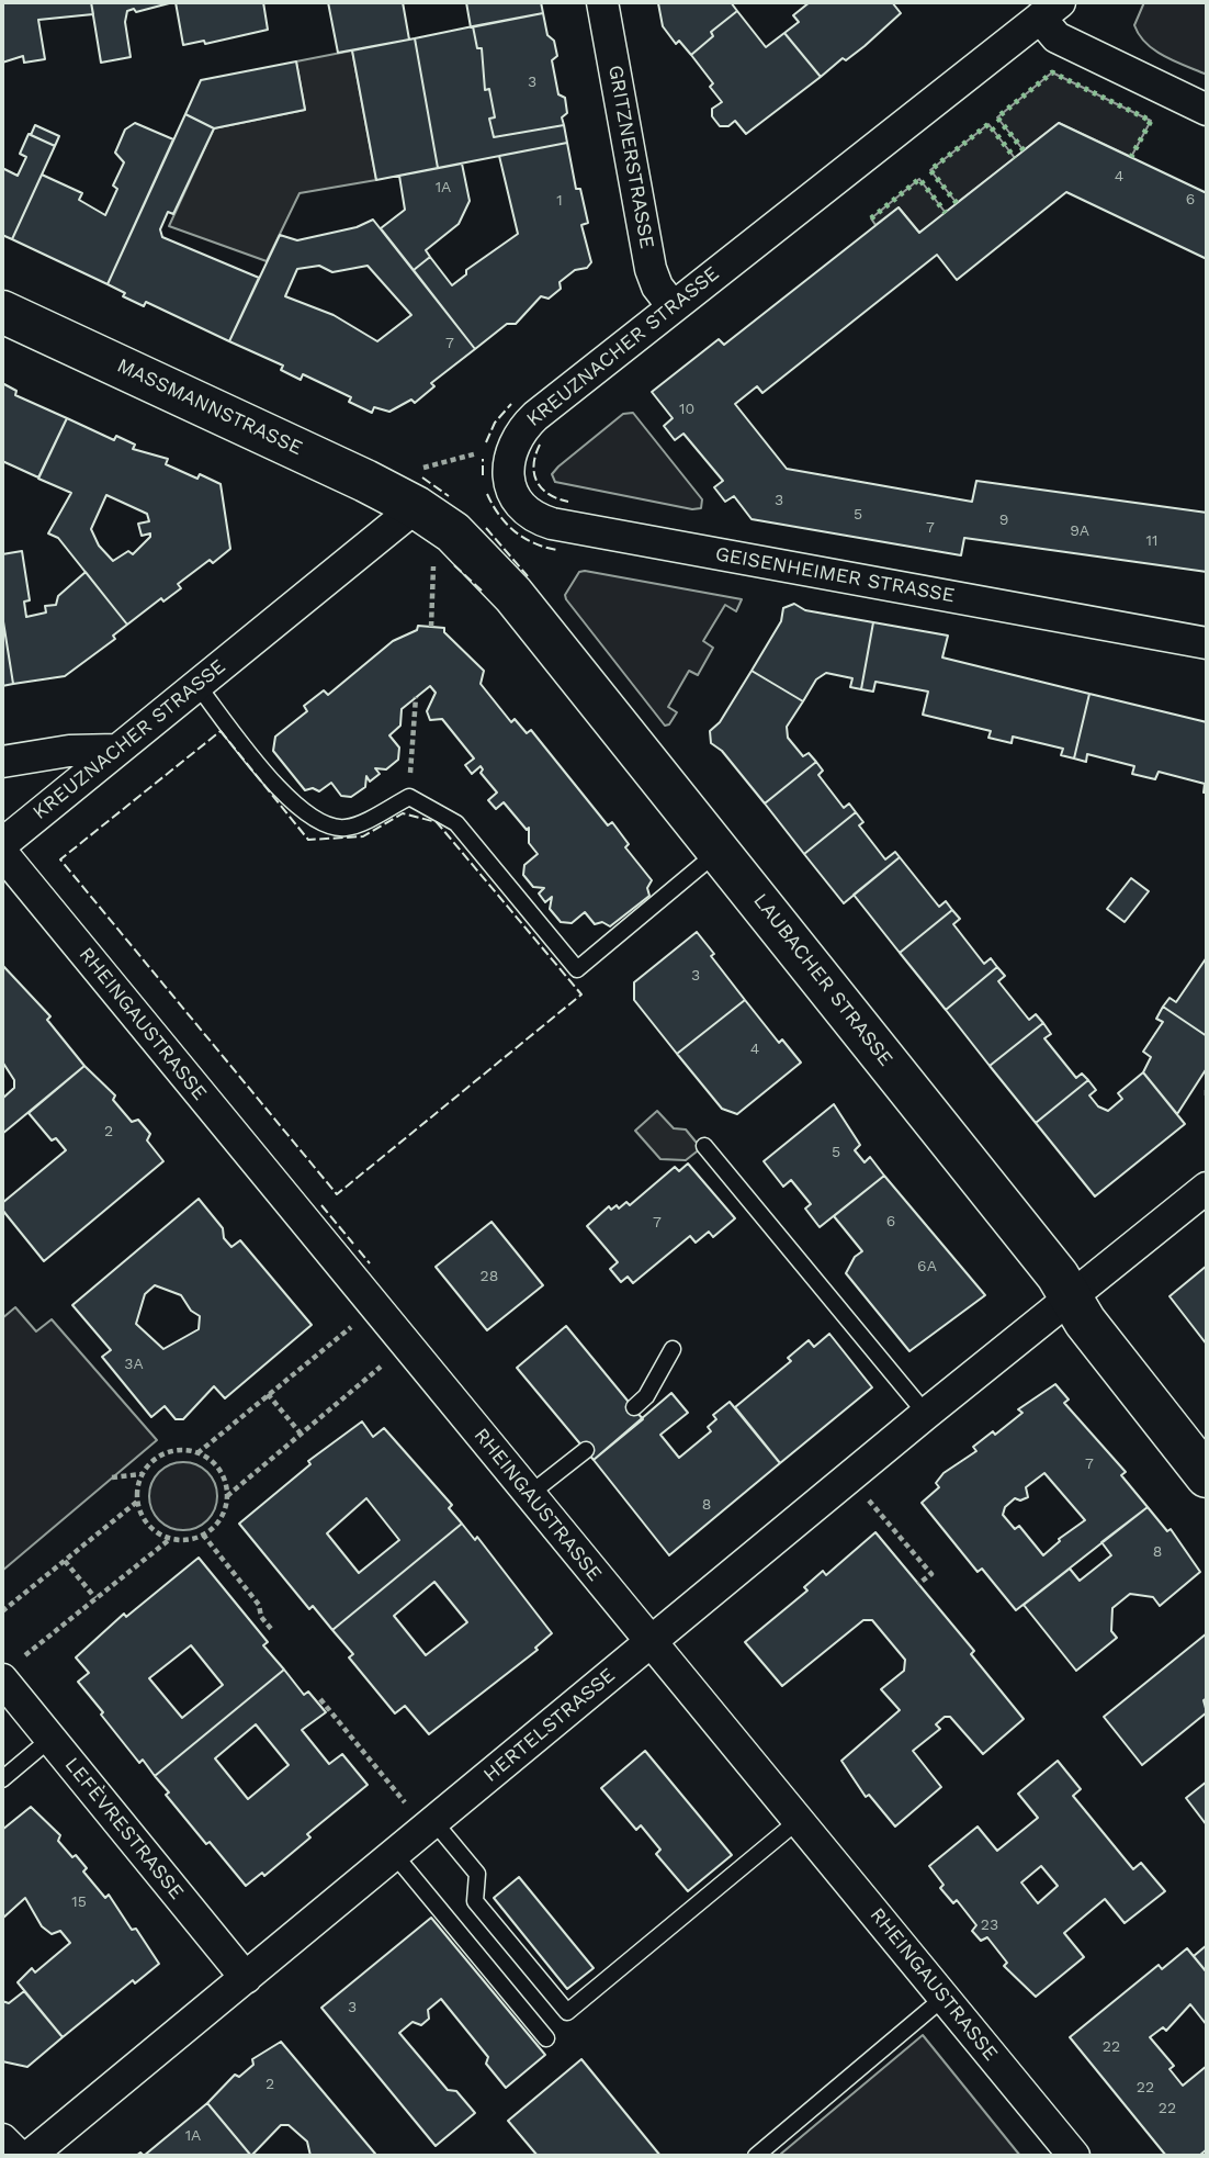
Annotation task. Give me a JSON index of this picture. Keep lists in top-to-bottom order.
{
  "streets": {
    "street": [
      "GRITZNERSTRASSE",
      "KREUZNACHER STRASSE",
      "MASSMANNSTRASSE",
      "GEISENHEIMER STRASSE",
      "LAUBACHER STRASSE",
      "RHEINGAUSTRASSE",
      "HERTELSTRASSE",
      "LEFÈVRESTRASSE"
    ]
  },
  "crossings": [
    ["GRITZNERSTRASSE", "KREUZNACHER STRASSE"],
    ["KREUZNACHER STRASSE", "MASSMANNSTRASSE"],
    ["KREUZNACHER STRASSE", "GEISENHEIMER STRASSE"],
    ["KREUZNACHER STRASSE", "LAUBACHER STRASSE"],
    ["MASSMANNSTRASSE", "LAUBACHER STRASSE"],
    ["LAUBACHER STRASSE", "HERTELSTRASSE"],
    ["RHEINGAUSTRASSE", "HERTELSTRASSE"],
    ["HERTELSTRASSE", "LEFÈVRESTRASSE"]
  ],
  "house_numbers": [
    "3",
    "4",
    "1A",
    "6",
    "1",
    "7",
    "10",
    "3",
    "5",
    "9",
    "7",
    "9A",
    "11",
    "3",
    "4",
    "2",
    "5",
    "6",
    "7",
    "6A",
    "28",
    "3A",
    "7",
    "8",
    "8",
    "15",
    "23",
    "3",
    "22",
    "2",
    "22",
    "22",
    "1A"
  ]
}
